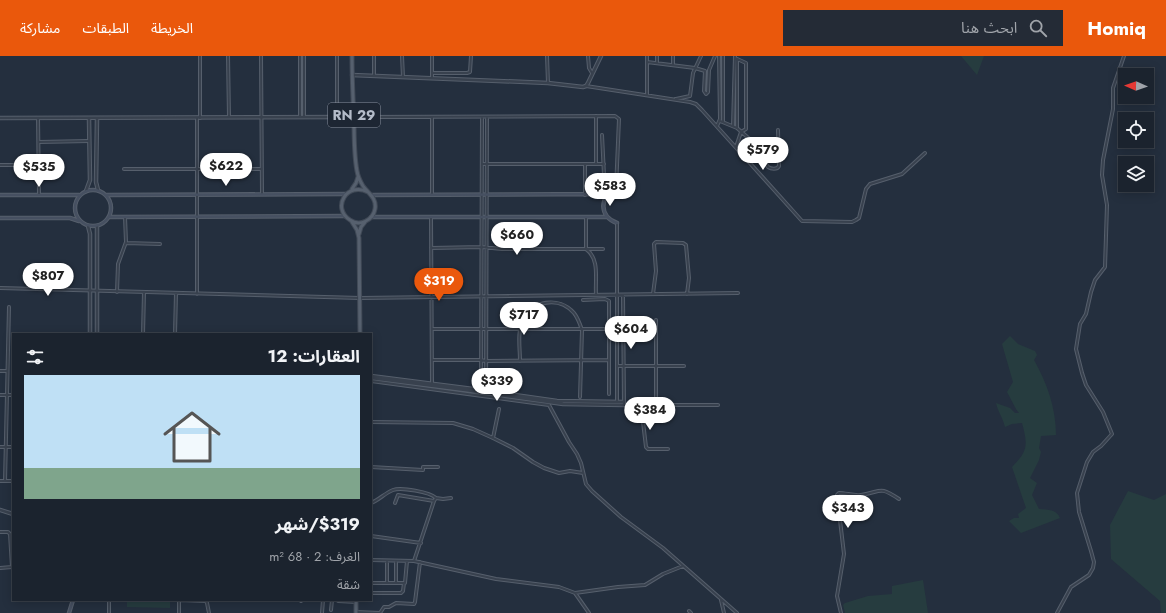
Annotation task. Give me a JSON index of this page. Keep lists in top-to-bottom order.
{
  "streets": {
    "main road": ["RN 29"]
  },
  "north": "left",
  "page": {
    "header": "Homiq",
    "search": "ابحث هنا",
    "nav": ["الخريطة", "الطبقات", "مشاركة"],
    "price": [
      "$579",
      "$622",
      "$535",
      "$583",
      "$660",
      "$807",
      "$319",
      "$717",
      "$604",
      "$339",
      "$384",
      "$343"
    ],
    "heading": "العقارات: 12",
    "list": [
      {
        "name": "$319/شهر",
        "note": "الغرف: 2 · 68 m² · شقة"
      }
    ]
  }
}
